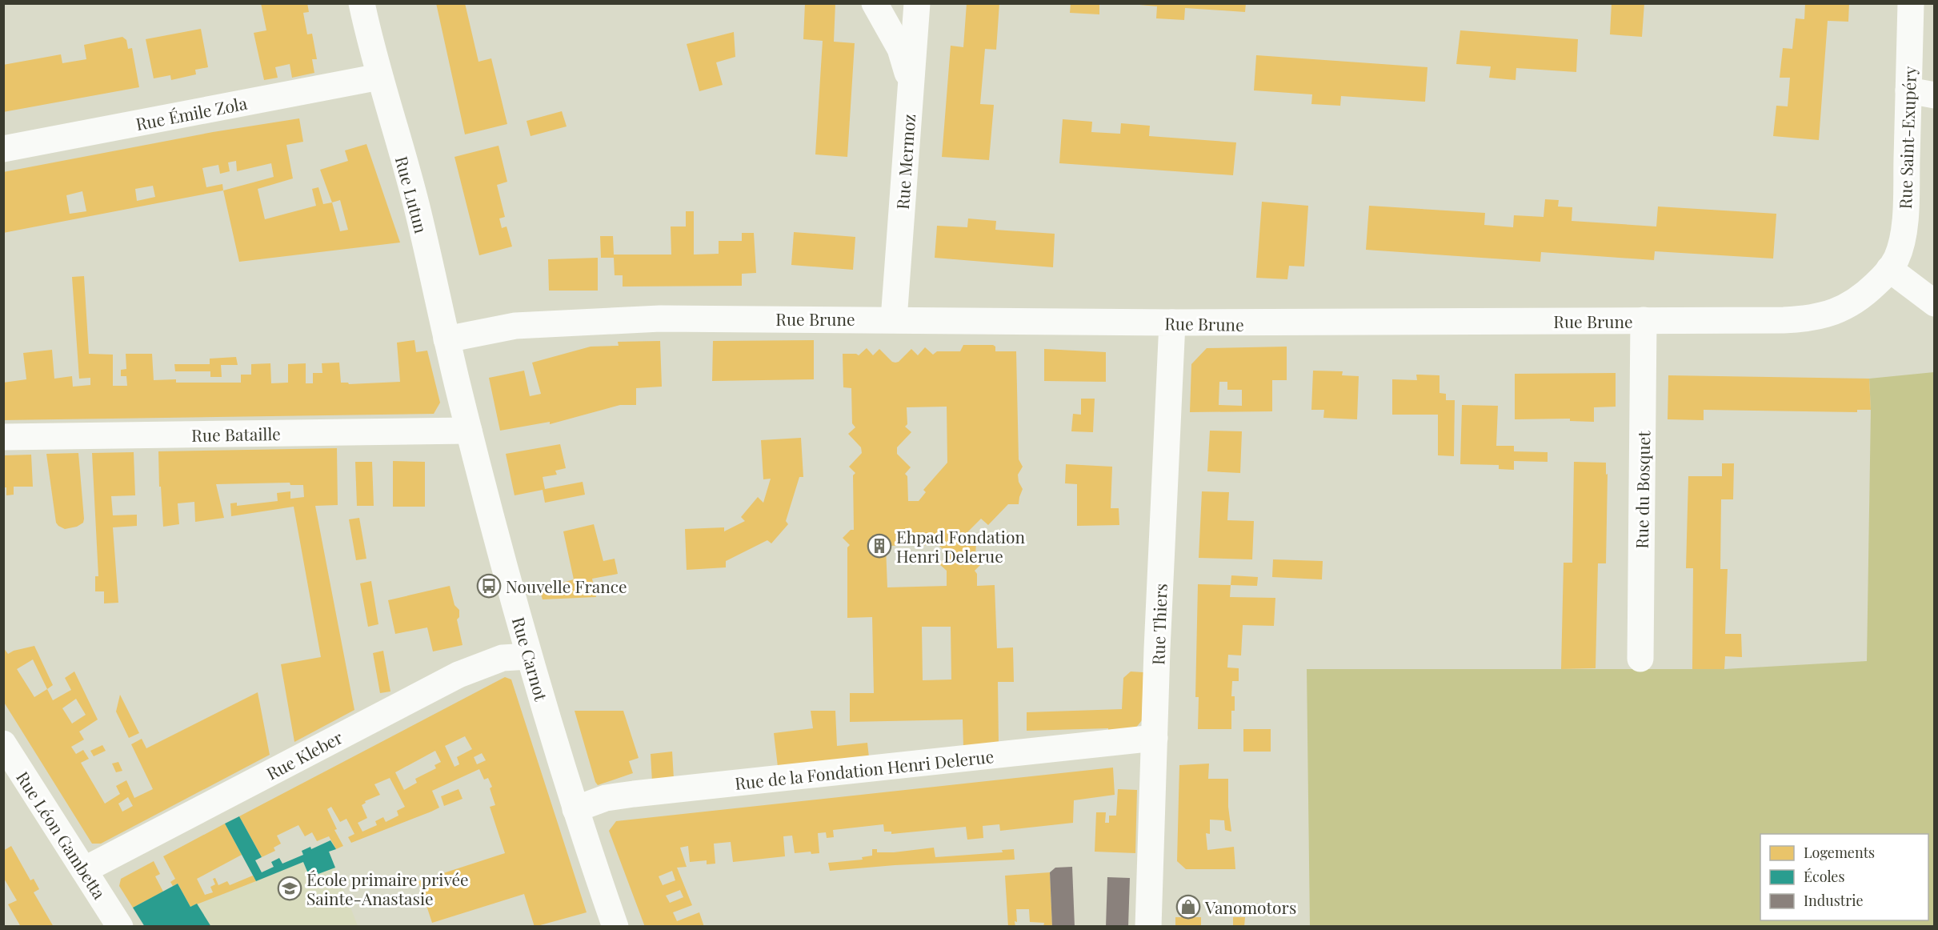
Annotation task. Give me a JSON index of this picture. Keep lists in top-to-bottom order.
{
  "streets": {
    "street": [
      "Rue Émile Zola",
      "Rue Saint-Exupéry",
      "Rue Mermoz",
      "Rue Lutun",
      "Rue Brune",
      "Rue Bataille",
      "Rue du Bosquet",
      "Rue Thiers",
      "Rue Carnot",
      "Rue Kleber",
      "Rue de la Fondation Henri Delerue",
      "Rue Léon Gambetta"
    ]
  },
  "crossings": [
    ["Rue Émile Zola", "Rue Lutun"],
    ["Rue Saint-Exupéry", "Rue Brune"],
    ["Rue Mermoz", "Rue Brune"],
    ["Rue Lutun", "Rue Brune"],
    ["Rue Lutun", "Rue Carnot"],
    ["Rue Brune", "Rue du Bosquet"],
    ["Rue Brune", "Rue Thiers"],
    ["Rue Bataille", "Rue Carnot"],
    ["Rue Thiers", "Rue de la Fondation Henri Delerue"],
    ["Rue Carnot", "Rue Kleber"],
    ["Rue Carnot", "Rue de la Fondation Henri Delerue"],
    ["Rue Kleber", "Rue Léon Gambetta"]
  ],
  "places": {
    "building": ["Ehpad Fondation Henri Delerue"],
    "bus stop": ["Nouvelle France"],
    "school or university": ["École primaire privée Sainte-Anastasie"],
    "shop": ["Vanomotors"]
  },
  "legend": ["Logements", "Écoles", "Industrie"]
}
